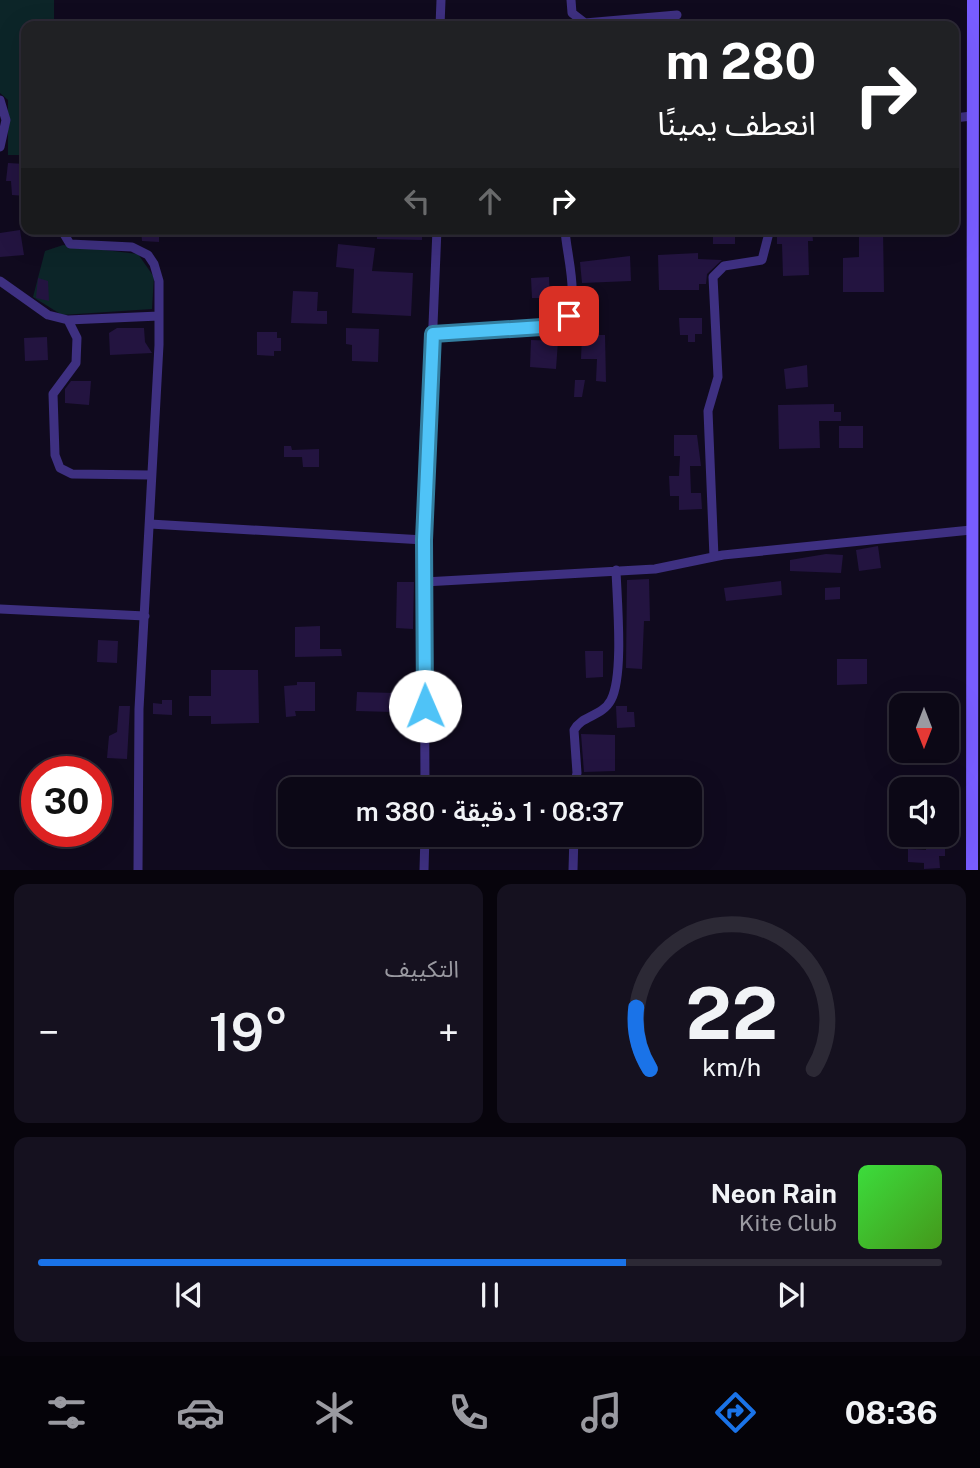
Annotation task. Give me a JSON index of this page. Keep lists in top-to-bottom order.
{
  "north": "bottom",
  "page": {
    "turn": ["280 m", "انعطف يمينًا"],
    "limit": "30",
    "trip": "08:37 · 1 دقيقة · 380 m",
    "tile": "التكييف",
    "heat": ["−", "19°", "+"],
    "song": ["Neon Rain", "Kite Club"],
    "tabs": "08:36",
    "gauge": ["22", "km/h"]
  }
}
